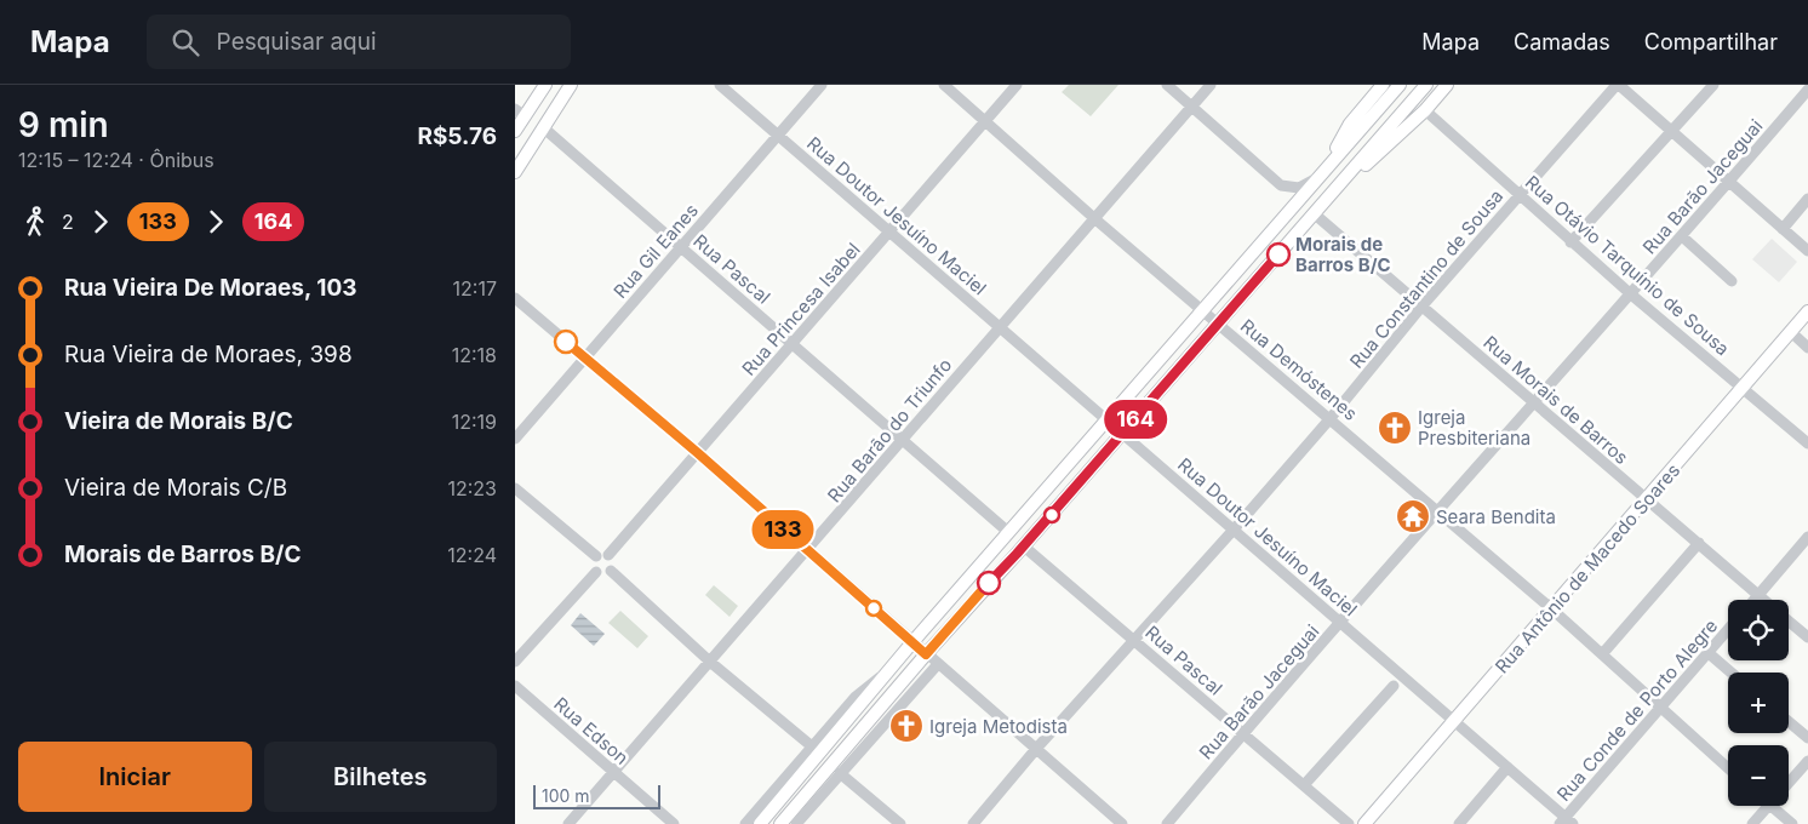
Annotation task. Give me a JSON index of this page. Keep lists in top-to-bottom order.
{
  "streets": {
    "main road": ["Rua Antônio de Macedo Soares"],
    "street": [
      "Rua Barão Jaceguai",
      "Rua Doutor Jesuíno Maciel",
      "Rua Gil Eanes",
      "Rua Otávio Tarquínio de Sousa",
      "Rua Pascal",
      "Rua Constantino de Sousa",
      "Rua Princesa Isabel",
      "Rua Demóstenes",
      "Rua Morais de Barros",
      "Rua Barão do Triunfo",
      "Rua Conde de Porto Alegre",
      "Rua Edson"
    ]
  },
  "crossings": [
    ["Rua Barão Jaceguai", "Rua Doutor Jesuíno Maciel"],
    ["Rua Barão Jaceguai", "Rua Otávio Tarquínio de Sousa"],
    ["Rua Barão Jaceguai", "Rua Pascal"],
    ["Rua Barão Jaceguai", "Rua Demóstenes"],
    ["Rua Barão Jaceguai", "Rua Morais de Barros"],
    ["Rua Doutor Jesuíno Maciel", "Rua Gil Eanes"],
    ["Rua Doutor Jesuíno Maciel", "Rua Constantino de Sousa"],
    ["Rua Doutor Jesuíno Maciel", "Rua Princesa Isabel"],
    ["Rua Doutor Jesuíno Maciel", "Rua Barão do Triunfo"],
    ["Rua Doutor Jesuíno Maciel", "Rua Antônio de Macedo Soares"],
    ["Rua Doutor Jesuíno Maciel", "Rua Conde de Porto Alegre"],
    ["Rua Gil Eanes", "Rua Pascal"],
    ["Rua Otávio Tarquínio de Sousa", "Rua Constantino de Sousa"],
    ["Rua Otávio Tarquínio de Sousa", "Rua Antônio de Macedo Soares"],
    ["Rua Pascal", "Rua Constantino de Sousa"],
    ["Rua Pascal", "Rua Princesa Isabel"],
    ["Rua Pascal", "Rua Barão do Triunfo"],
    ["Rua Constantino de Sousa", "Rua Demóstenes"],
    ["Rua Constantino de Sousa", "Rua Morais de Barros"],
    ["Rua Princesa Isabel", "Rua Demóstenes"],
    ["Rua Demóstenes", "Rua Barão do Triunfo"],
    ["Rua Demóstenes", "Rua Antônio de Macedo Soares"],
    ["Rua Demóstenes", "Rua Conde de Porto Alegre"],
    ["Rua Morais de Barros", "Rua Antônio de Macedo Soares"],
    ["Rua Barão do Triunfo", "Rua Edson"]
  ],
  "places": {
    "other": ["Morais de Barros B/C"],
    "church": ["Igreja Presbiteriana", "Igreja Metodista"],
    "temple": ["Seara Bendita"]
  },
  "lines": ["bus line 164", "bus line 133"],
  "scale_bar": "100 m",
  "page": {
    "header": "Mapa",
    "search": "Pesquisar aqui",
    "nav": ["Mapa", "Camadas", "Compartilhar"],
    "heading": ["9 min", "12:15 – 12:24 · Ônibus", "R$5.76"],
    "on_map": ["133", "164"],
    "legs": ["2", "133", "164"],
    "list": [
      {
        "name": "Rua Vieira De Moraes, 103",
        "value": "12:17"
      },
      {
        "name": "Rua Vieira de Moraes, 398",
        "value": "12:18"
      },
      {
        "name": "Vieira de Morais B/C",
        "value": "12:19"
      },
      {
        "name": "Vieira de Morais C/B",
        "value": "12:23"
      },
      {
        "name": "Morais de Barros B/C",
        "value": "12:24"
      }
    ],
    "map_buttons": ["+", "−"],
    "buttons": ["Iniciar", "Bilhetes"],
    "scale": "100 m"
  }
}
